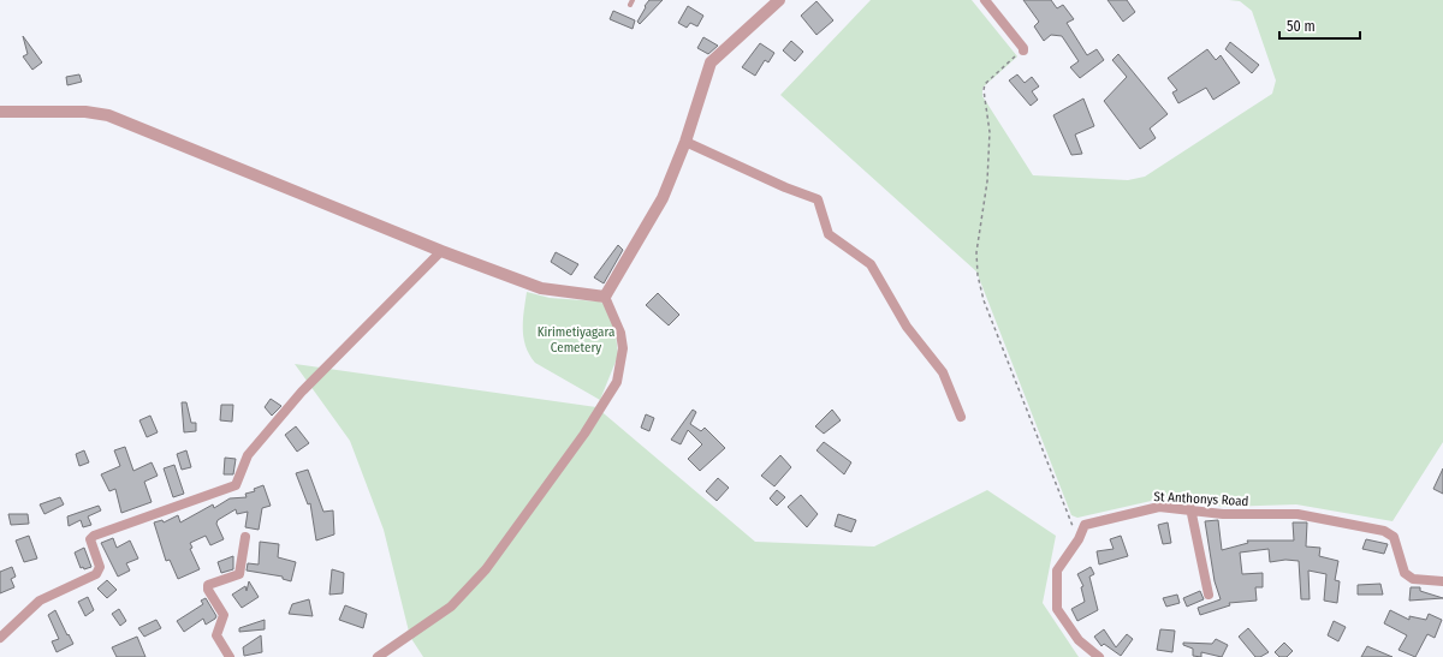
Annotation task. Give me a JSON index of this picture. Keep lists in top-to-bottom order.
{
  "streets": {
    "street": ["St Anthonys Road"]
  },
  "parks": ["Kirimetiyagara Cemetery"],
  "scale_bar": "50 m"
}
